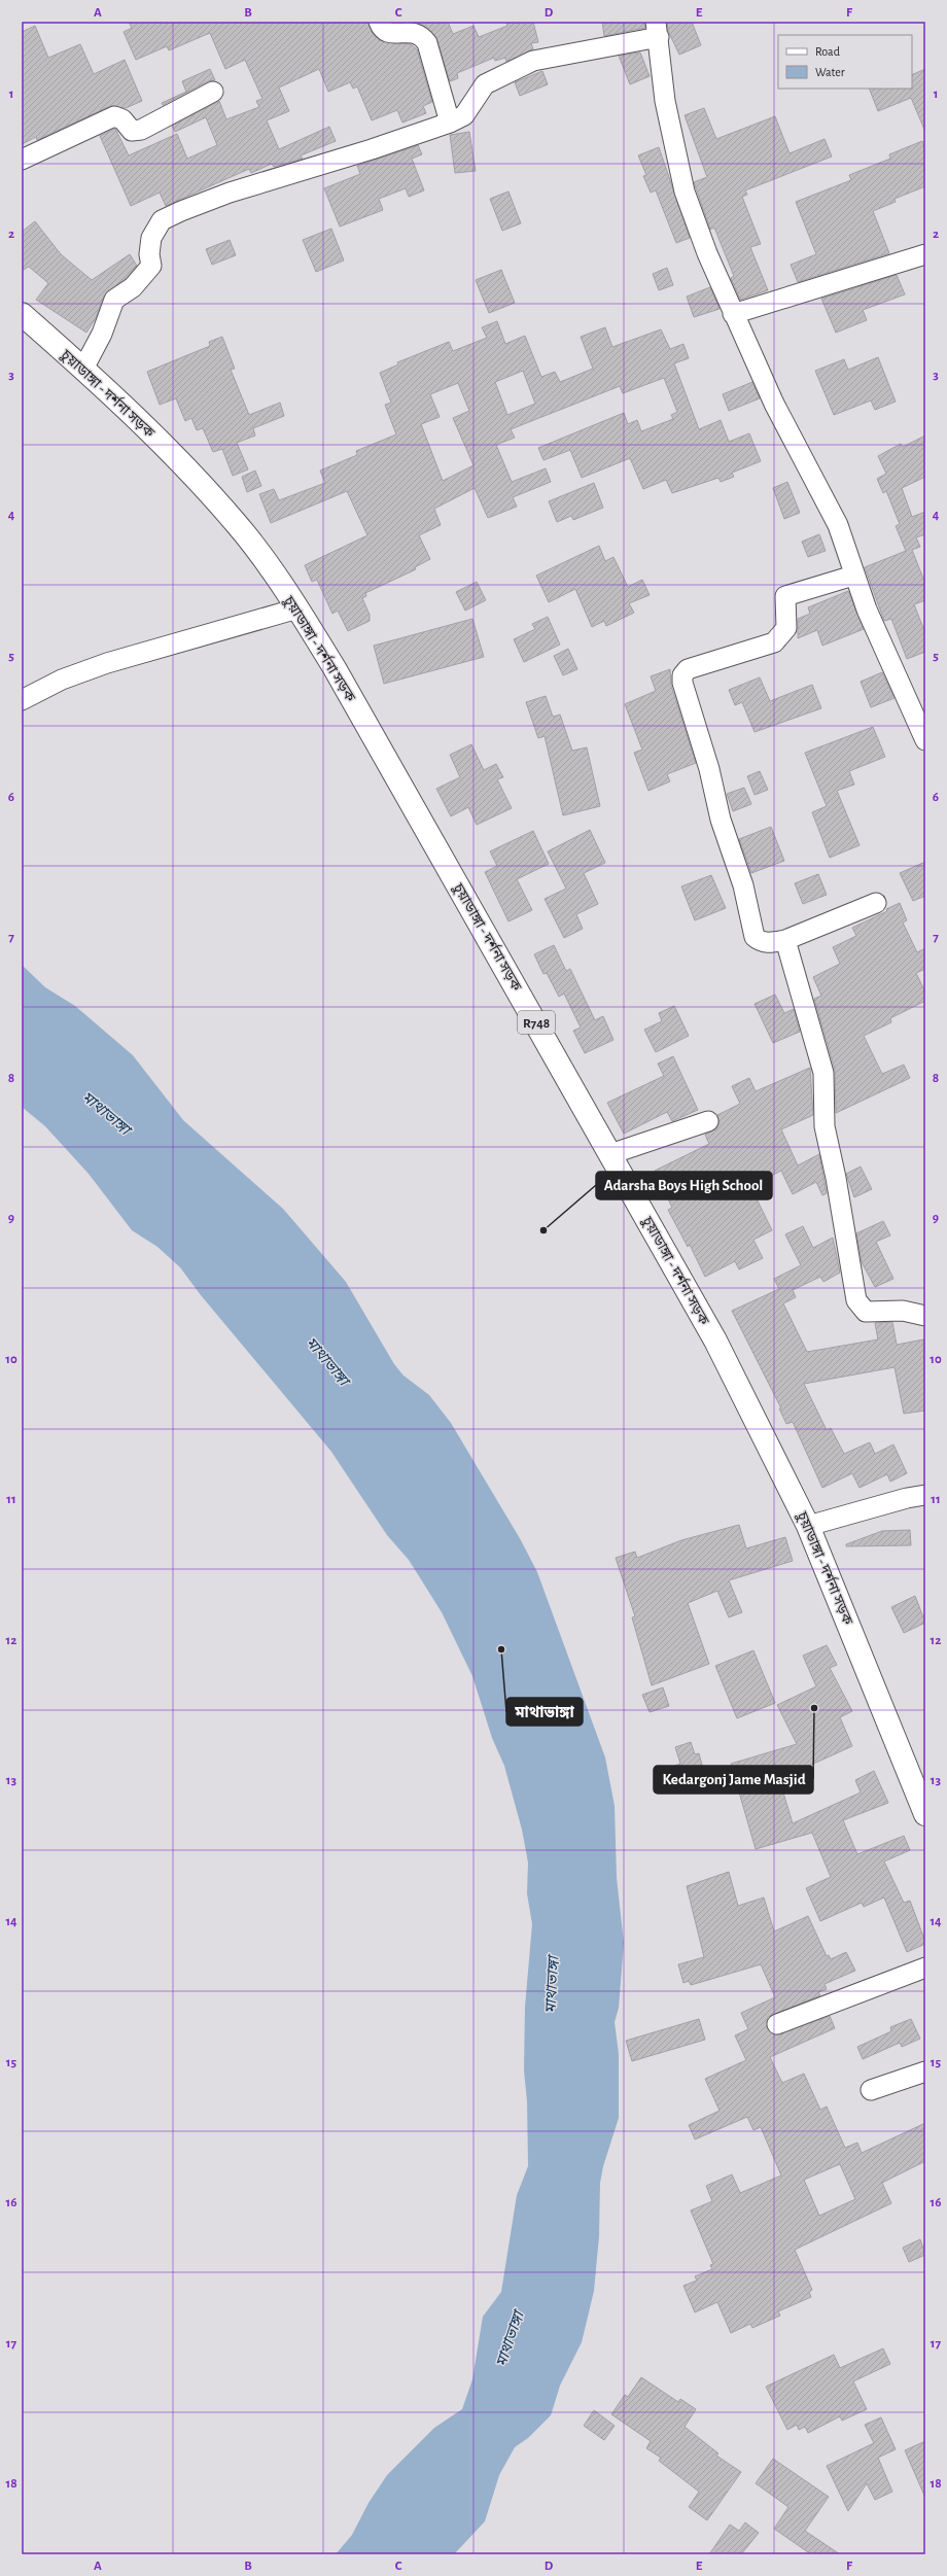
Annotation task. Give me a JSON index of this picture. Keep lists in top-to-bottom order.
{
  "streets": {
    "main road": ["চুয়াডাঙ্গা - দর্শনা সড়ক", "R748"]
  },
  "water": ["মাথাভাঙ্গা"],
  "places": ["Adarsha Boys High School", "মাথাভাঙ্গা", "Kedargonj Jame Masjid"],
  "legend": ["Road", "Water"],
  "grid": {
    "columns": [
      "A",
      "B",
      "C",
      "D",
      "E",
      "F"
    ],
    "rows": [
      "1",
      "2",
      "3",
      "4",
      "5",
      "6",
      "7",
      "8",
      "9",
      "10",
      "11",
      "12",
      "13",
      "14",
      "15",
      "16",
      "17",
      "18"
    ]
  }
}
